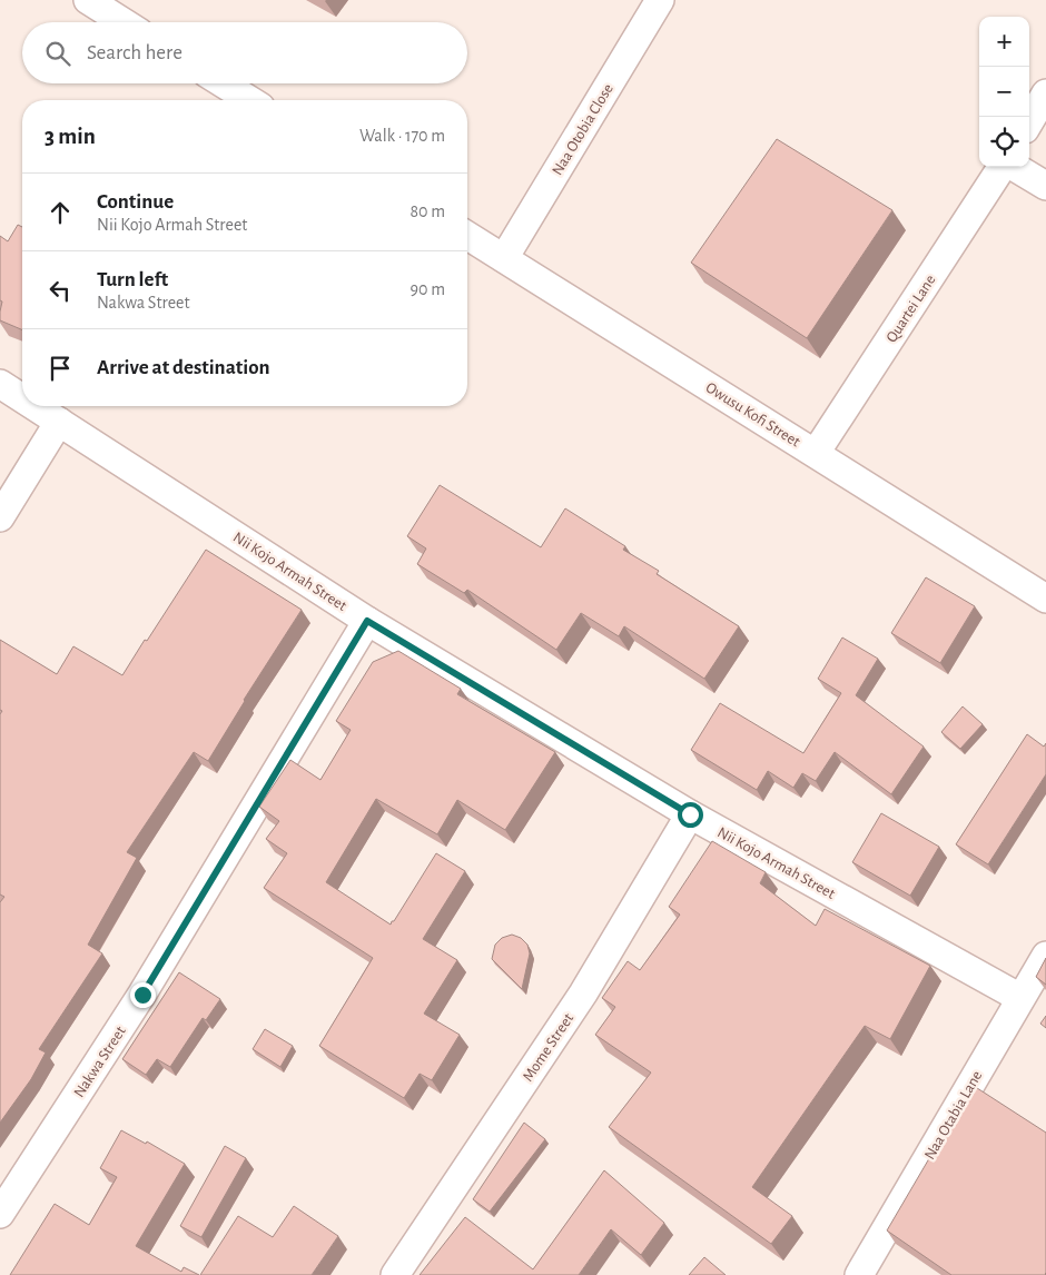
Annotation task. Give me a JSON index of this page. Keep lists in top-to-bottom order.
{
  "streets": {
    "street": [
      "Naa Otobia Close",
      "Quartei Lane",
      "Owusu Kofi Street",
      "Nii Kojo Armah Street",
      "Mome Street",
      "Nakwa Street",
      "Naa Otabia Lane"
    ]
  },
  "crossings": [
    ["Naa Otobia Close", "Owusu Kofi Street"],
    ["Quartei Lane", "Owusu Kofi Street"],
    ["Nii Kojo Armah Street", "Mome Street"],
    ["Nii Kojo Armah Street", "Nakwa Street"],
    ["Nii Kojo Armah Street", "Naa Otabia Lane"]
  ],
  "page": {
    "map_buttons": ["+", "−"],
    "search": "Search here",
    "heading": ["3 min", "Walk · 170 m"],
    "list": [
      ["Continue", "Nii Kojo Armah Street", "80 m"],
      ["Turn left", "Nakwa Street", "90 m"],
      "Arrive at destination"
    ]
  }
}
